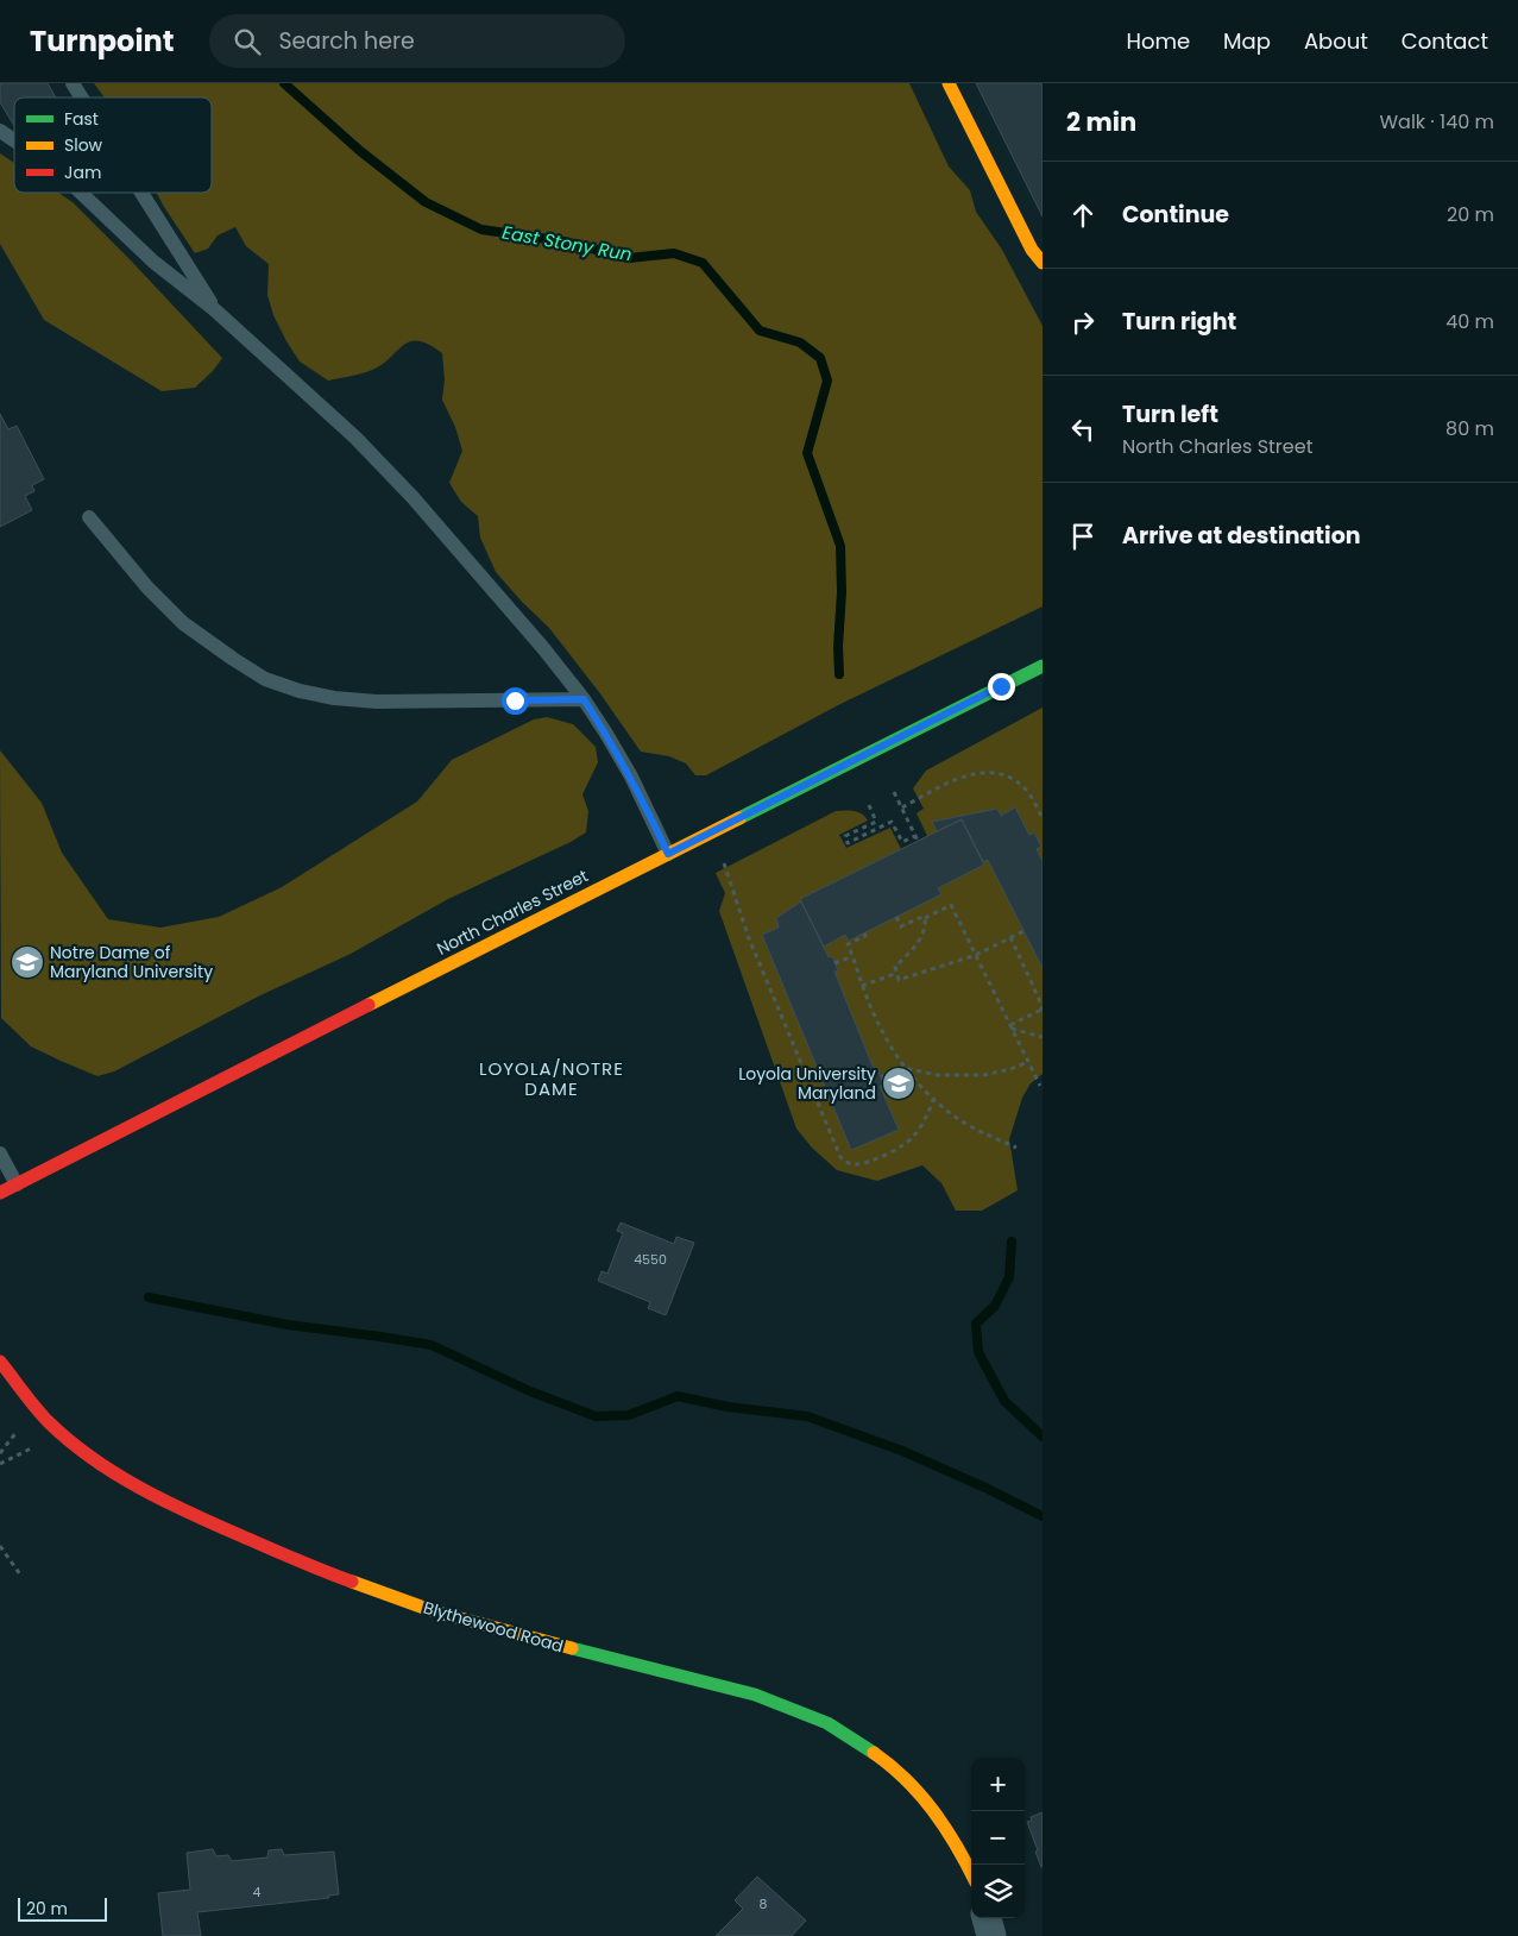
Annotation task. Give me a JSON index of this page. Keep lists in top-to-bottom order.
{
  "streets": {
    "street": ["North Charles Street", "Blythewood Road"]
  },
  "districts": ["LOYOLA/NOTRE DAME"],
  "water": ["East Stony Run"],
  "places": {
    "school or university": ["Notre Dame of Maryland University", "Loyola University Maryland"]
  },
  "house_numbers": ["4550", "4", "8"],
  "legend": ["Fast", "Slow", "Jam"],
  "scale_bar": "20 m",
  "page": {
    "header": "Turnpoint",
    "search": "Search here",
    "nav": [
      "Home",
      "Map",
      "About",
      "Contact"
    ],
    "heading": ["2 min", "Walk · 140 m"],
    "list": [
      ["Continue", "20 m"],
      ["Turn right", "40 m"],
      ["Turn left", "North Charles Street", "80 m"],
      "Arrive at destination"
    ],
    "map_buttons": ["+", "−"],
    "scale": "20 m"
  }
}
